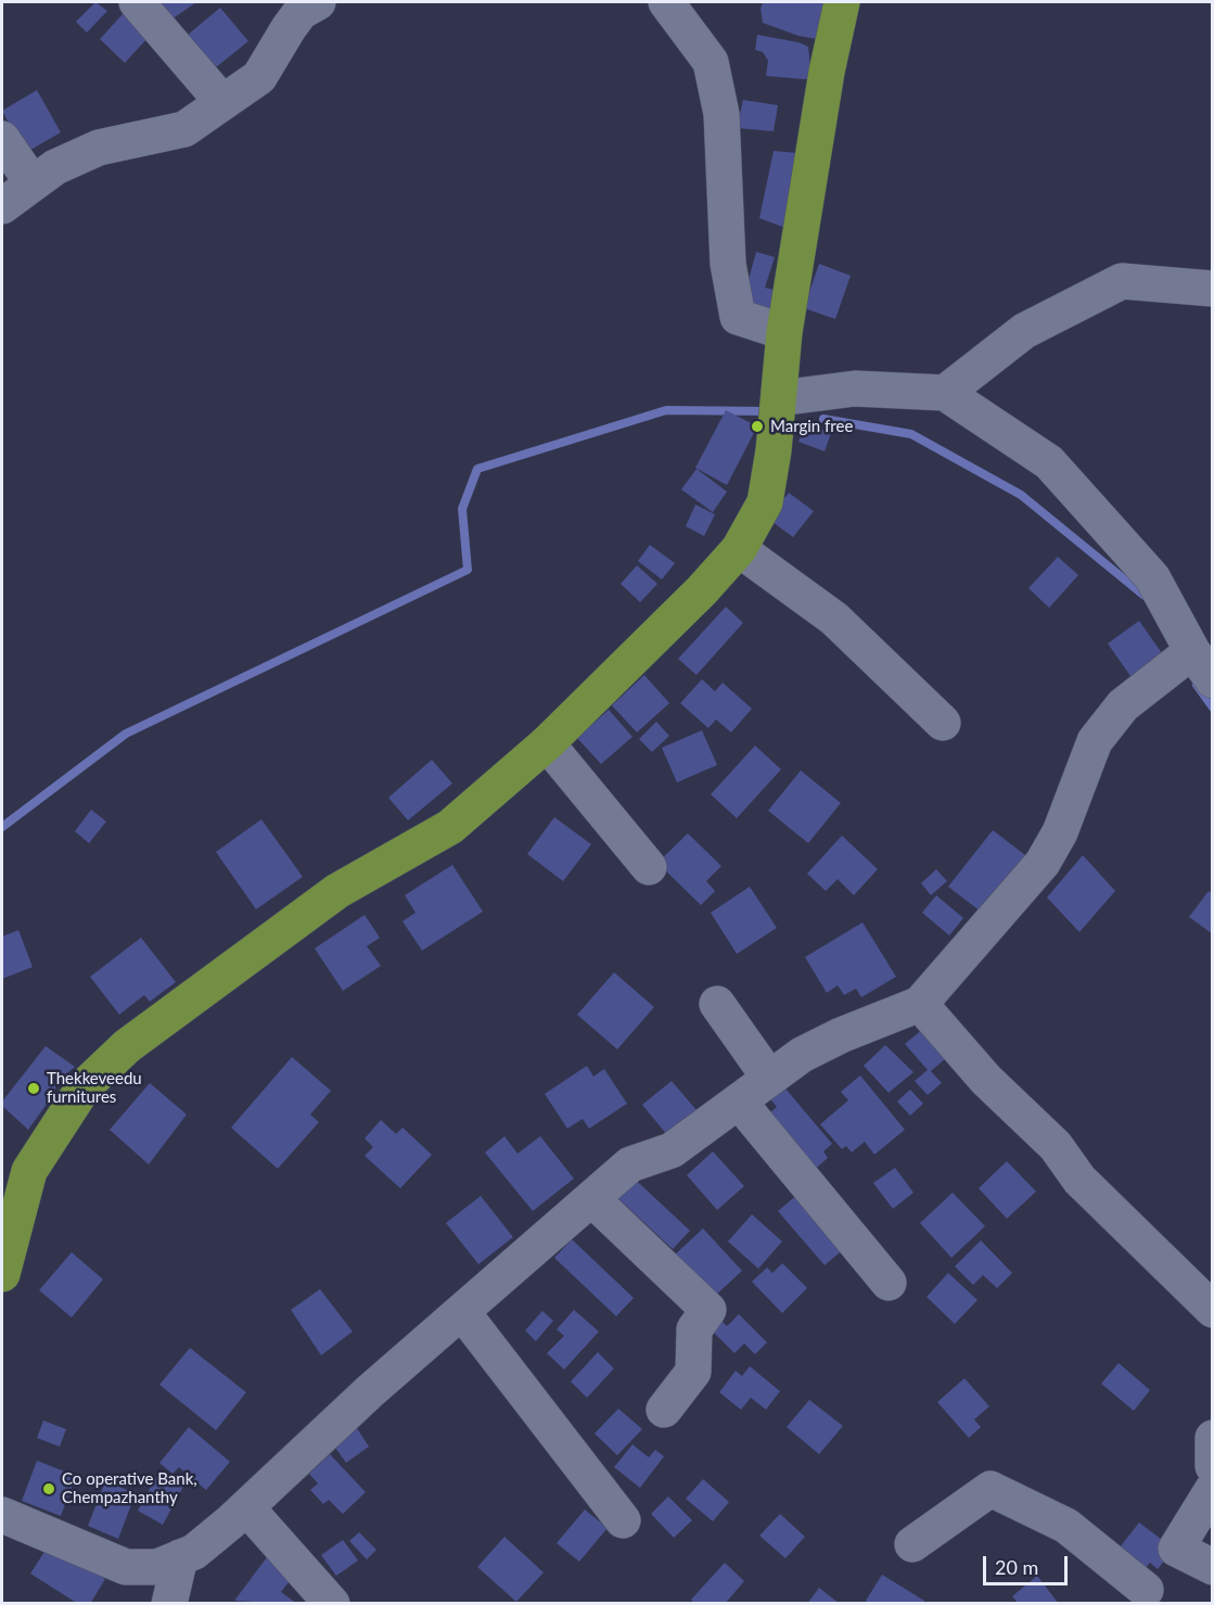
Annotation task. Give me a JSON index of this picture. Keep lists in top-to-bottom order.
{
  "places": ["Margin free", "Thekkeveedu furnitures", "Co operative Bank, Chempazhanthy"],
  "scale_bar": "20 m"
}
